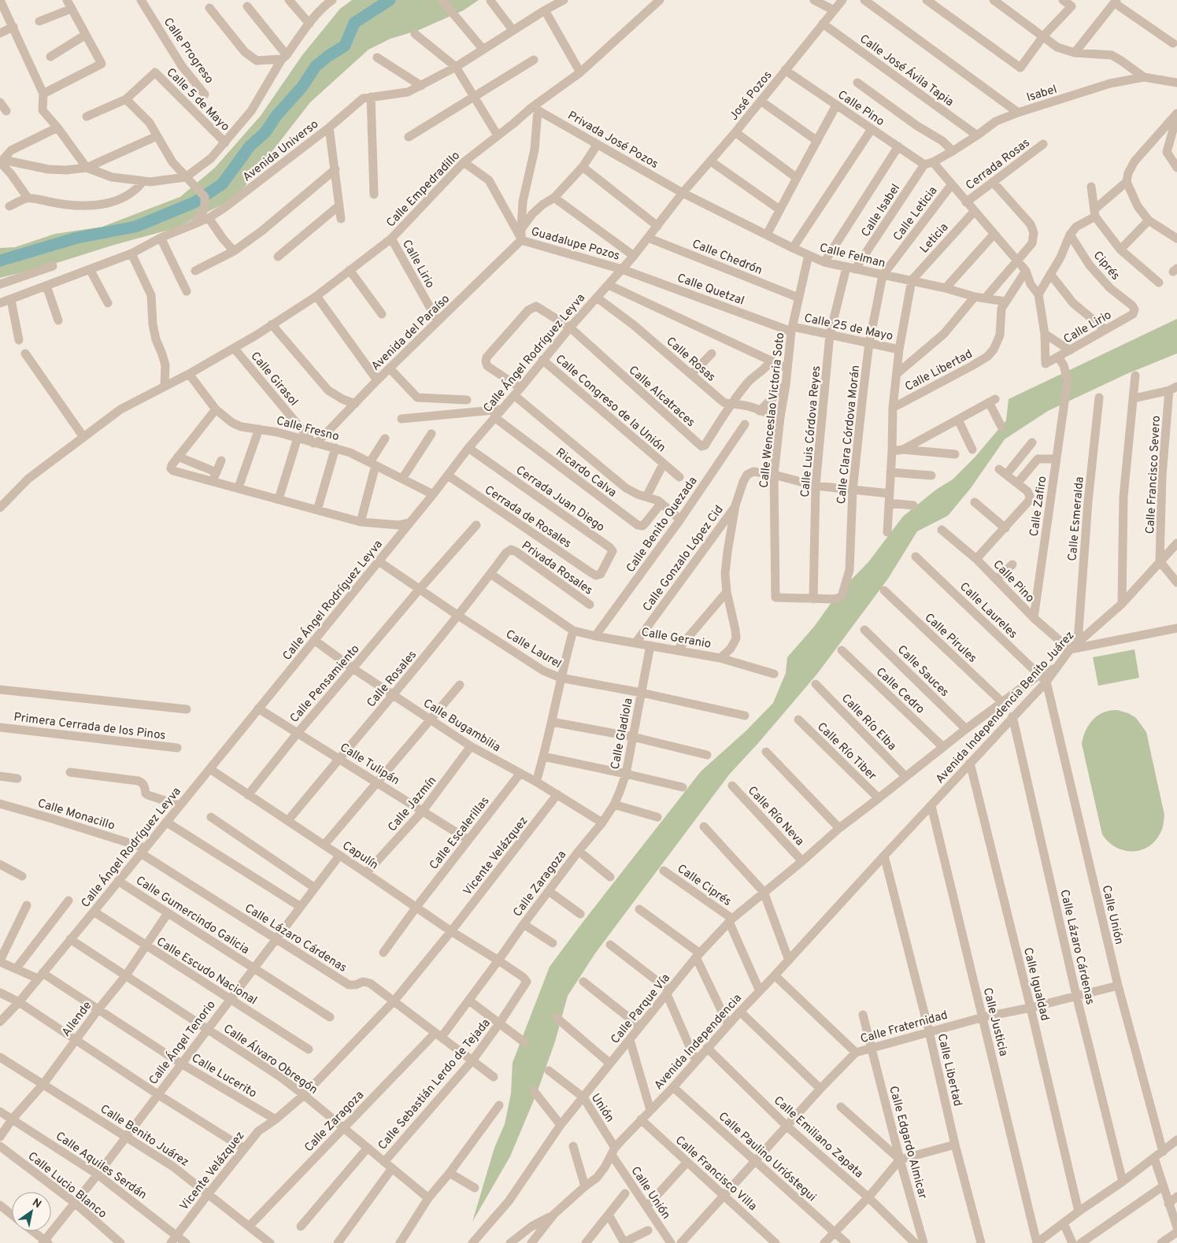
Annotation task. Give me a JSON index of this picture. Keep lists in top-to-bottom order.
{
  "streets": {
    "street": [
      "Calle Progreso",
      "Calle José Ávila Tapia",
      "Isabel",
      "José Pozos",
      "Calle 5 de Mayo",
      "Calle Pino",
      "Privada José Pozos",
      "Avenida Universo",
      "Cerrada Rosas",
      "Calle Empedradillo",
      "Calle Isabel",
      "Calle Leticia",
      "Leticia",
      "Guadalupe Pozos",
      "Calle Felman",
      "Calle Chedrón",
      "Calle Lirio",
      "Ciprés",
      "Calle Quetzal",
      "Calle 25 de Mayo",
      "Avenida del Paraíso",
      "Calle Ángel Rodríguez Leyva",
      "Calle Rosas",
      "Calle Libertad",
      "Calle Girasol",
      "Calle Alcatraces",
      "Calle Congreso de la Unión",
      "Calle Wenceslao Victoria Soto",
      "Calle Fresno",
      "Calle Luis Córdova Reyes",
      "Calle Clara Córdova Morán",
      "Ricardo Calva",
      "Calle Francisco Severo",
      "Cerrada Juan Diego",
      "Calle Zafiro",
      "Cerrada de Rosales",
      "Calle Esmeralda",
      "Calle Benito Quezada",
      "Calle Gonzalo López Cid",
      "Privada Rosales",
      "Calle Laureles",
      "Calle Geranio",
      "Calle Pirules",
      "Calle Laurel",
      "Calle Sauces",
      "Calle Rosales",
      "Calle Pensamiento",
      "Calle Cedro",
      "Avenida Independencia Benito Juárez",
      "Calle Río Elba",
      "Calle Bugambilia",
      "Primera Cerrada de los Pinos",
      "Calle Gladiola",
      "Calle Río Tiber",
      "Calle Tulipán",
      "Calle Jazmín",
      "Calle Monacillo",
      "Calle Río Neva",
      "Calle Escalerillas",
      "Capulín",
      "Vicente Velázquez",
      "Calle Zaragoza",
      "Calle Ciprés",
      "Calle Gumercindo Galicia",
      "Calle Unión",
      "Calle Lázaro Cárdenas",
      "Calle Escudo Nacional",
      "Calle Igualdad",
      "Calle Parque Vía",
      "Allende",
      "Calle Justicia",
      "Calle Fraternidad",
      "Avenida Independencia",
      "Calle Ángel Tenorio",
      "Calle Álvaro Obregón",
      "Calle Lucerito",
      "Calle Sebastián Lerdo de Tejada",
      "Unión",
      "Calle Benito Juárez",
      "Calle Emiliano Zapata",
      "Calle Edgardo Almicar",
      "Calle Paulino Urióstegui",
      "Calle Aquiles Serdán",
      "Calle Francisco Villa",
      "Calle Lucio Blanco"
    ]
  },
  "crossings": [
    ["Calle José Ávila Tapia", "Isabel"],
    ["Calle José Ávila Tapia", "José Pozos"],
    ["Isabel", "Calle Pino"],
    ["Isabel", "Calle Isabel"],
    ["José Pozos", "Calle Pino"],
    ["José Pozos", "Privada José Pozos"],
    ["José Pozos", "Calle Felman"],
    ["José Pozos", "Calle Ángel Rodríguez Leyva"],
    ["Calle Pino", "Cerrada Rosas"],
    ["Calle Pino", "Calle Isabel"],
    ["Calle Pino", "Calle Leticia"],
    ["Calle Pino", "Leticia"],
    ["Calle Pino", "Calle Zafiro"],
    ["Calle Pino", "Avenida Independencia Benito Juárez"],
    ["Privada José Pozos", "Calle Empedradillo"],
    ["Privada José Pozos", "Calle Felman"],
    ["Privada José Pozos", "Calle Ángel Rodríguez Leyva"],
    ["Calle Empedradillo", "Calle Lirio"],
    ["Calle Empedradillo", "Calle Girasol"],
    ["Calle Empedradillo", "Calle Fresno"],
    ["Calle Isabel", "Calle Felman"],
    ["Calle Isabel", "Calle Luis Córdova Reyes"],
    ["Calle Leticia", "Calle Felman"],
    ["Calle Leticia", "Calle Clara Córdova Morán"],
    ["Leticia", "Calle Felman"],
    ["Guadalupe Pozos", "Calle Quetzal"],
    ["Guadalupe Pozos", "Avenida del Paraíso"],
    ["Guadalupe Pozos", "Calle Ángel Rodríguez Leyva"],
    ["Calle Felman", "Calle Ángel Rodríguez Leyva"],
    ["Calle Felman", "Calle Libertad"],
    ["Calle Felman", "Calle Wenceslao Victoria Soto"],
    ["Calle Felman", "Calle Luis Córdova Reyes"],
    ["Calle Felman", "Calle Clara Córdova Morán"],
    ["Calle Chedrón", "Calle Ángel Rodríguez Leyva"],
    ["Calle Chedrón", "Calle Wenceslao Victoria Soto"],
    ["Calle Lirio", "Ciprés"],
    ["Calle Lirio", "Avenida del Paraíso"],
    ["Calle Lirio", "Calle Zafiro"],
    ["Calle Quetzal", "Calle 25 de Mayo"],
    ["Calle Quetzal", "Calle Ángel Rodríguez Leyva"],
    ["Calle Quetzal", "Calle Wenceslao Victoria Soto"],
    ["Calle 25 de Mayo", "Calle Wenceslao Victoria Soto"],
    ["Calle 25 de Mayo", "Calle Luis Córdova Reyes"],
    ["Calle 25 de Mayo", "Calle Clara Córdova Morán"],
    ["Avenida del Paraíso", "Calle Girasol"],
    ["Avenida del Paraíso", "Calle Fresno"],
    ["Calle Ángel Rodríguez Leyva", "Calle Rosas"],
    ["Calle Ángel Rodríguez Leyva", "Calle Alcatraces"],
    ["Calle Ángel Rodríguez Leyva", "Calle Congreso de la Unión"],
    ["Calle Ángel Rodríguez Leyva", "Calle Fresno"],
    ["Calle Ángel Rodríguez Leyva", "Ricardo Calva"],
    ["Calle Ángel Rodríguez Leyva", "Cerrada Juan Diego"],
    ["Calle Ángel Rodríguez Leyva", "Cerrada de Rosales"],
    ["Calle Ángel Rodríguez Leyva", "Calle Laurel"],
    ["Calle Ángel Rodríguez Leyva", "Calle Bugambilia"],
    ["Calle Ángel Rodríguez Leyva", "Calle Tulipán"],
    ["Calle Ángel Rodríguez Leyva", "Calle Monacillo"],
    ["Calle Ángel Rodríguez Leyva", "Capulín"],
    ["Calle Ángel Rodríguez Leyva", "Calle Gumercindo Galicia"],
    ["Calle Ángel Rodríguez Leyva", "Calle Lázaro Cárdenas"],
    ["Calle Ángel Rodríguez Leyva", "Calle Escudo Nacional"],
    ["Calle Ángel Rodríguez Leyva", "Calle Álvaro Obregón"],
    ["Calle Ángel Rodríguez Leyva", "Calle Lucerito"],
    ["Calle Rosas", "Calle Alcatraces"],
    ["Calle Rosas", "Calle Wenceslao Victoria Soto"],
    ["Calle Libertad", "Avenida Independencia Benito Juárez"],
    ["Calle Libertad", "Calle Fraternidad"],
    ["Calle Libertad", "Avenida Independencia"],
    ["Calle Girasol", "Calle Fresno"],
    ["Calle Wenceslao Victoria Soto", "Calle Luis Córdova Reyes"],
    ["Calle Wenceslao Victoria Soto", "Calle Clara Córdova Morán"],
    ["Calle Francisco Severo", "Avenida Independencia Benito Juárez"],
    ["Cerrada Juan Diego", "Cerrada de Rosales"],
    ["Calle Esmeralda", "Avenida Independencia Benito Juárez"],
    ["Calle Benito Quezada", "Calle Geranio"],
    ["Calle Gonzalo López Cid", "Calle Geranio"],
    ["Privada Rosales", "Calle Rosales"],
    ["Calle Laureles", "Avenida Independencia Benito Juárez"],
    ["Calle Laureles", "Calle Unión"],
    ["Calle Laureles", "Calle Parque Vía"],
    ["Calle Geranio", "Calle Gladiola"],
    ["Calle Pirules", "Calle Parque Vía"],
    ["Calle Laurel", "Calle Rosales"],
    ["Calle Laurel", "Calle Pensamiento"],
    ["Calle Laurel", "Calle Gladiola"],
    ["Calle Sauces", "Calle Parque Vía"],
    ["Calle Rosales", "Calle Bugambilia"],
    ["Calle Rosales", "Calle Tulipán"],
    ["Calle Rosales", "Capulín"],
    ["Calle Pensamiento", "Calle Bugambilia"],
    ["Calle Pensamiento", "Calle Tulipán"],
    ["Calle Pensamiento", "Capulín"],
    ["Calle Cedro", "Calle Parque Vía"],
    ["Avenida Independencia Benito Juárez", "Calle Unión"],
    ["Avenida Independencia Benito Juárez", "Calle Lázaro Cárdenas"],
    ["Avenida Independencia Benito Juárez", "Calle Igualdad"],
    ["Avenida Independencia Benito Juárez", "Calle Parque Vía"],
    ["Avenida Independencia Benito Juárez", "Calle Justicia"],
    ["Avenida Independencia Benito Juárez", "Avenida Independencia"],
    ["Calle Río Elba", "Calle Parque Vía"],
    ["Calle Bugambilia", "Calle Gladiola"],
    ["Calle Bugambilia", "Calle Jazmín"],
    ["Calle Bugambilia", "Calle Escalerillas"],
    ["Calle Bugambilia", "Vicente Velázquez"],
    ["Calle Bugambilia", "Calle Zaragoza"],
    ["Calle Gladiola", "Calle Zaragoza"],
    ["Calle Río Tiber", "Calle Parque Vía"],
    ["Calle Tulipán", "Calle Jazmín"],
    ["Calle Tulipán", "Calle Escalerillas"],
    ["Calle Jazmín", "Capulín"],
    ["Calle Monacillo", "Calle Lázaro Cárdenas"],
    ["Calle Río Neva", "Calle Parque Vía"],
    ["Calle Escalerillas", "Capulín"],
    ["Capulín", "Vicente Velázquez"],
    ["Capulín", "Calle Zaragoza"],
    ["Capulín", "Calle Ángel Tenorio"],
    ["Capulín", "Calle Sebastián Lerdo de Tejada"],
    ["Vicente Velázquez", "Calle Lázaro Cárdenas"],
    ["Vicente Velázquez", "Calle Álvaro Obregón"],
    ["Vicente Velázquez", "Calle Lucerito"],
    ["Vicente Velázquez", "Calle Benito Juárez"],
    ["Vicente Velázquez", "Calle Aquiles Serdán"],
    ["Calle Zaragoza", "Calle Lázaro Cárdenas"],
    ["Calle Zaragoza", "Calle Álvaro Obregón"],
    ["Calle Zaragoza", "Calle Benito Juárez"],
    ["Calle Ciprés", "Calle Parque Vía"],
    ["Calle Ciprés", "Avenida Independencia"],
    ["Calle Gumercindo Galicia", "Allende"],
    ["Calle Gumercindo Galicia", "Calle Ángel Tenorio"],
    ["Calle Unión", "Calle Fraternidad"],
    ["Calle Unión", "Avenida Independencia"],
    ["Calle Unión", "Unión"],
    ["Calle Lázaro Cárdenas", "Calle Fraternidad"],
    ["Calle Lázaro Cárdenas", "Calle Ángel Tenorio"],
    ["Calle Lázaro Cárdenas", "Calle Sebastián Lerdo de Tejada"],
    ["Calle Escudo Nacional", "Allende"],
    ["Calle Escudo Nacional", "Calle Ángel Tenorio"],
    ["Calle Igualdad", "Calle Fraternidad"],
    ["Calle Parque Vía", "Unión"],
    ["Allende", "Calle Álvaro Obregón"],
    ["Allende", "Calle Lucerito"],
    ["Allende", "Calle Benito Juárez"],
    ["Allende", "Calle Aquiles Serdán"],
    ["Calle Justicia", "Calle Fraternidad"],
    ["Calle Fraternidad", "Calle Emiliano Zapata"],
    ["Calle Fraternidad", "Calle Edgardo Almicar"],
    ["Calle Fraternidad", "Calle Paulino Urióstegui"],
    ["Calle Fraternidad", "Calle Francisco Villa"],
    ["Avenida Independencia", "Unión"],
    ["Avenida Independencia", "Calle Emiliano Zapata"],
    ["Avenida Independencia", "Calle Paulino Urióstegui"],
    ["Avenida Independencia", "Calle Francisco Villa"],
    ["Calle Ángel Tenorio", "Calle Álvaro Obregón"],
    ["Calle Ángel Tenorio", "Calle Lucerito"],
    ["Calle Ángel Tenorio", "Calle Benito Juárez"],
    ["Calle Ángel Tenorio", "Calle Aquiles Serdán"],
    ["Calle Ángel Tenorio", "Calle Lucio Blanco"],
    ["Calle Álvaro Obregón", "Calle Sebastián Lerdo de Tejada"]
  ],
  "north": "top right"
}
